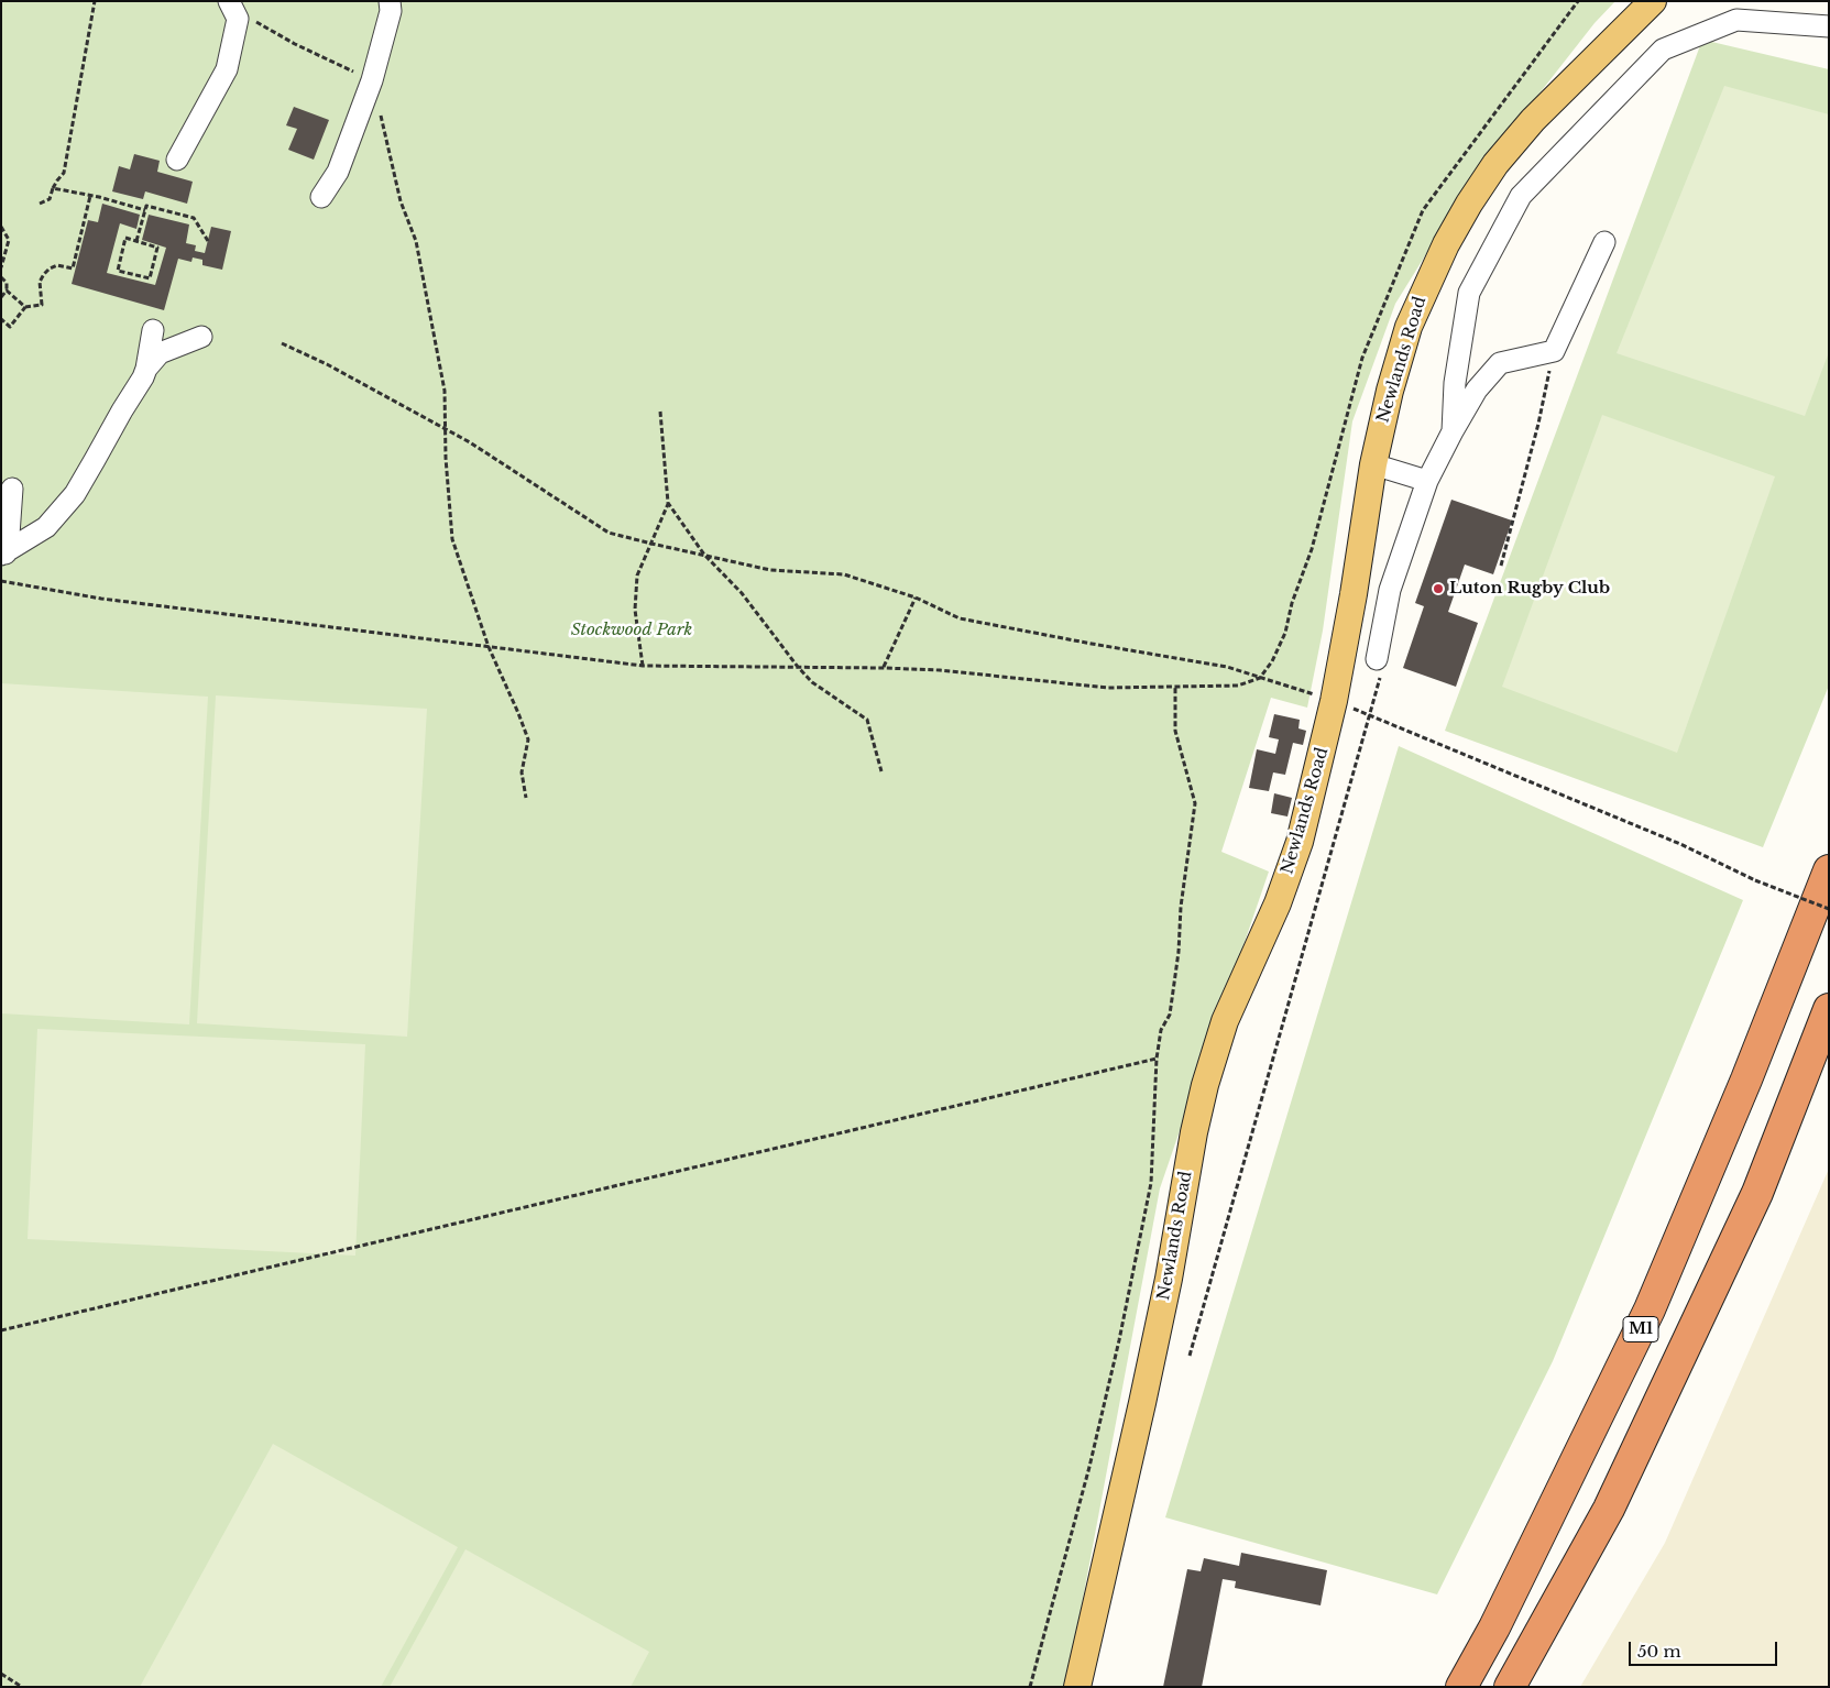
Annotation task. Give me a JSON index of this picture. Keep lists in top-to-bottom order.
{
  "streets": {
    "highway": ["M1"],
    "main road": ["Newlands Road"]
  },
  "parks": ["Stockwood Park"],
  "places": ["Luton Rugby Club"],
  "scale_bar": "50 m"
}
